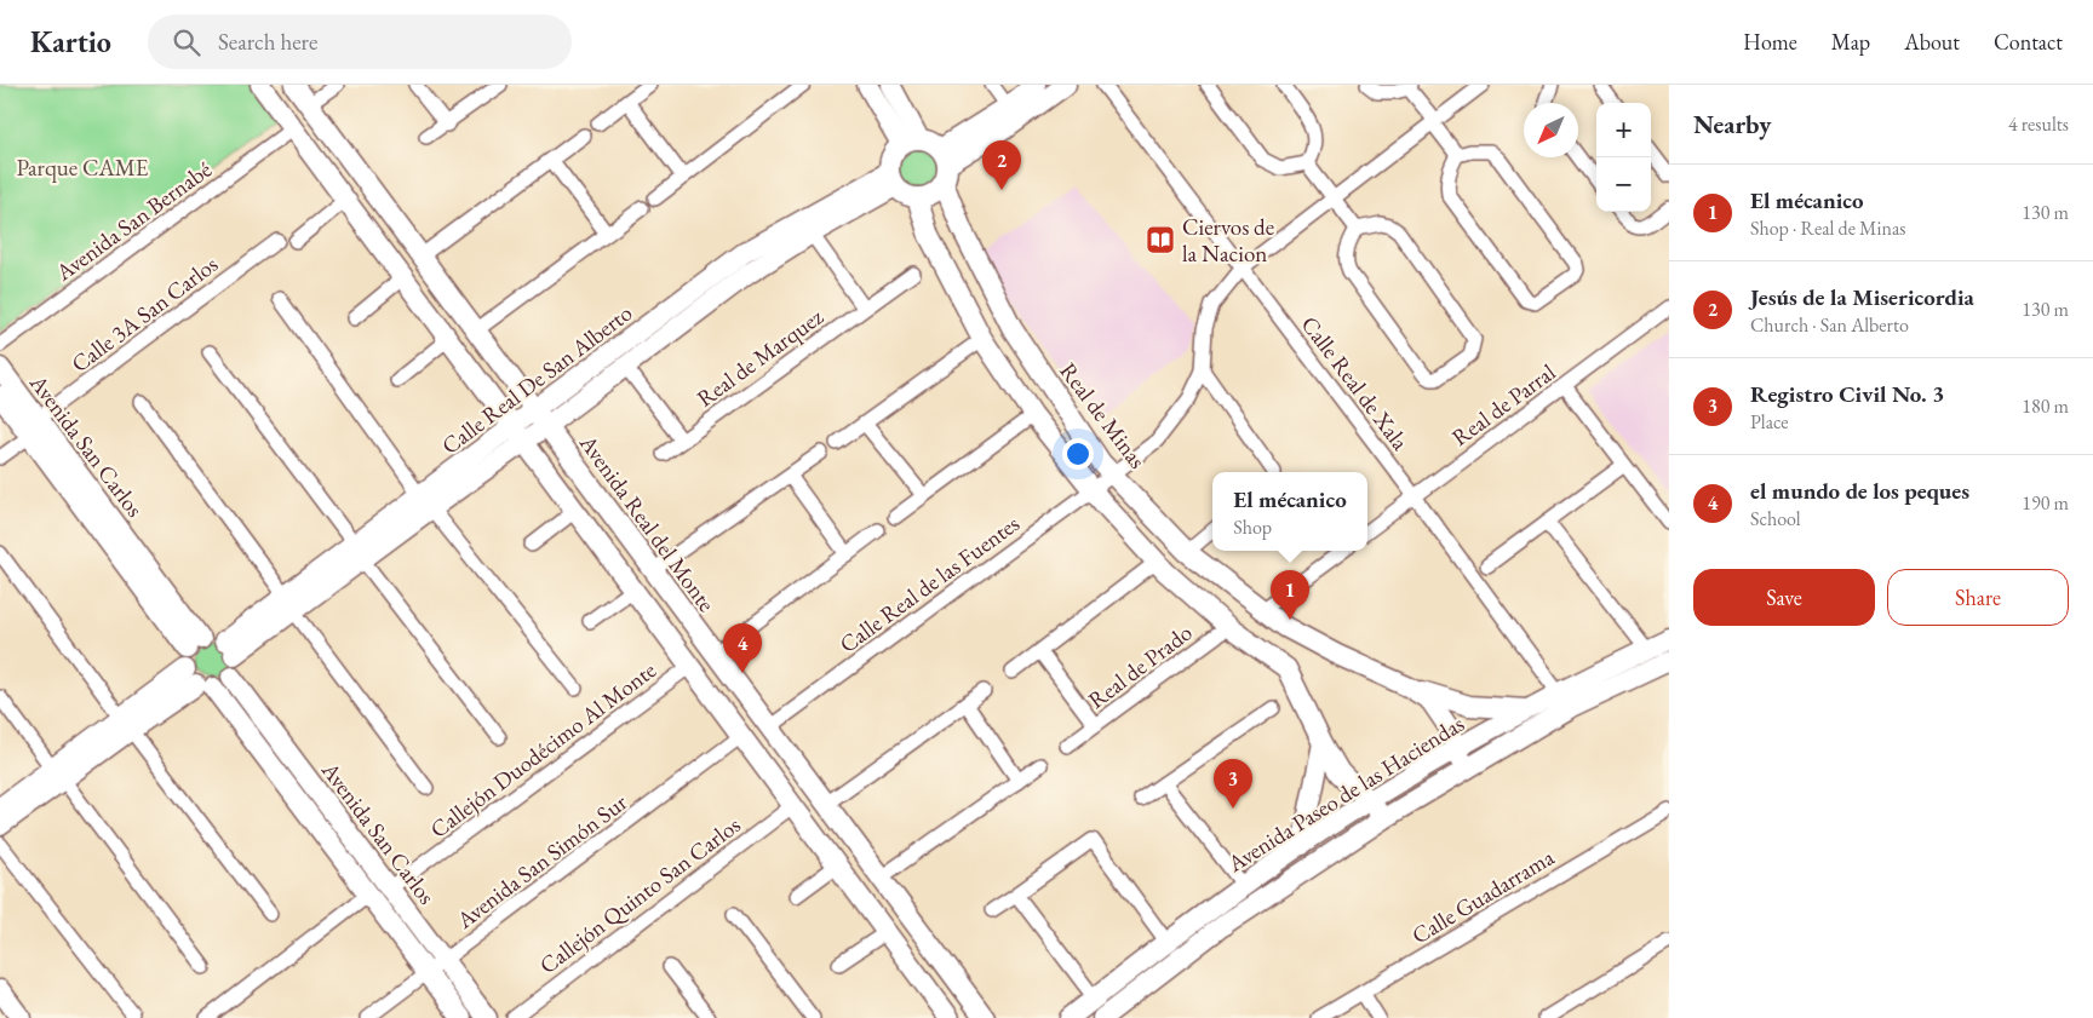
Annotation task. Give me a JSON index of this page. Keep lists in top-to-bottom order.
{
  "streets": {
    "street": [
      "Avenida San Bernabé",
      "Calle 3A San Carlos",
      "Real de Marquez",
      "Calle Real De San Alberto",
      "Calle Real de Xala",
      "Real de Parral",
      "Real de Minas",
      "Avenida San Carlos",
      "Avenida Real del Monte",
      "Calle Real de las Fuentes",
      "Real de Prado",
      "Callejón Duodécimo Al Monte",
      "Avenida Paseo de las Haciendas",
      "Avenida San Simón Sur",
      "Callejón Quinto San Carlos",
      "Calle Guadarrama"
    ]
  },
  "crossings": [
    ["Calle 3A San Carlos", "Avenida San Carlos"],
    ["Calle Real De San Alberto", "Real de Minas"],
    ["Calle Real De San Alberto", "Avenida San Carlos"],
    ["Calle Real De San Alberto", "Avenida Real del Monte"],
    ["Calle Real de Xala", "Real de Parral"],
    ["Calle Real de Xala", "Avenida Paseo de las Haciendas"],
    ["Real de Minas", "Calle Real de las Fuentes"],
    ["Real de Minas", "Avenida Paseo de las Haciendas"],
    ["Avenida San Carlos", "Callejón Duodécimo Al Monte"],
    ["Avenida San Carlos", "Avenida San Simón Sur"],
    ["Avenida Real del Monte", "Calle Real de las Fuentes"]
  ],
  "parks": ["Parque CAME"],
  "places": {
    "library": ["Ciervos de la Nacion"]
  },
  "north": "bottom left",
  "page": {
    "header": "Kartio",
    "search": "Search here",
    "nav": [
      "Home",
      "Map",
      "About",
      "Contact"
    ],
    "heading": ["Nearby", "4 results"],
    "map_buttons": ["+", "−"],
    "pins": [
      "2",
      "1",
      "4",
      "3"
    ],
    "list": [
      {
        "mark": "1",
        "name": "El mécanico",
        "note": "Shop · Real de Minas",
        "value": "130 m"
      },
      {
        "mark": "2",
        "name": "Jesús de la Misericordia",
        "note": "Church · San Alberto",
        "value": "130 m"
      },
      {
        "mark": "3",
        "name": "Registro Civil No. 3",
        "note": "Place",
        "value": "180 m"
      },
      {
        "mark": "4",
        "name": "el mundo de los peques",
        "note": "School",
        "value": "190 m"
      }
    ],
    "popup": ["El mécanico", "Shop"],
    "buttons": ["Save", "Share"]
  }
}
